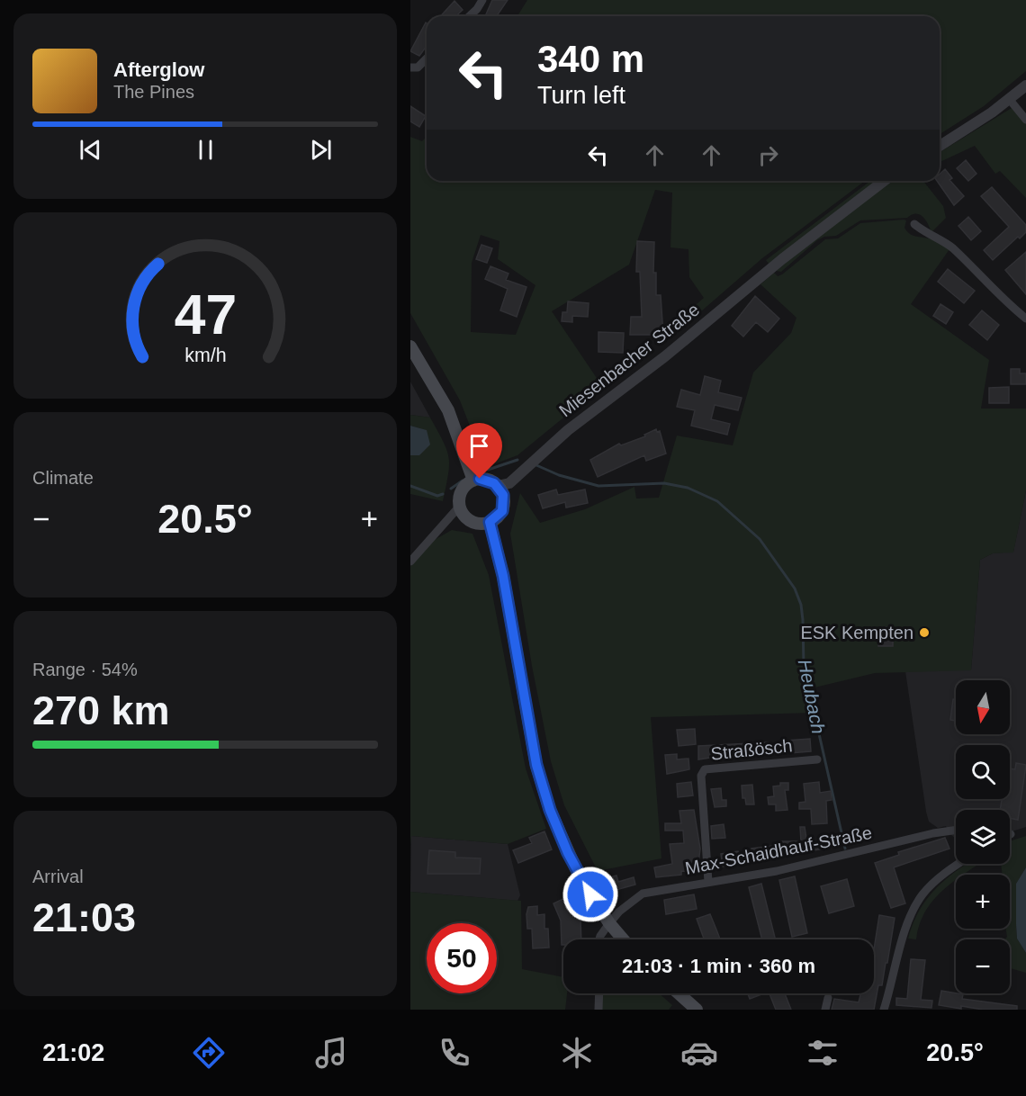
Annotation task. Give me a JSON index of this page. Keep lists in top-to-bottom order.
{
  "streets": {
    "street": ["Miesenbacher Straße", "Straßösch", "Max-Schaidhauf-Straße"]
  },
  "crossings": [
    ["Straßösch", "Max-Schaidhauf-Straße"]
  ],
  "water": ["Heubach"],
  "places": ["ESK Kempten"],
  "north": "bottom",
  "page": {
    "turn": ["340 m", "Turn left"],
    "song": ["Afterglow", "The Pines"],
    "tile": [
      "Climate",
      ["Range · 54%", "270 km"],
      ["Arrival", "21:03"]
    ],
    "heat": ["−", "20.5°", "+"],
    "map_buttons": ["+", "−"],
    "limit": "50",
    "trip": "21:03 · 1 min · 360 m",
    "tabs": ["21:02", "20.5°"],
    "gauge": ["47", "km/h"]
  }
}
